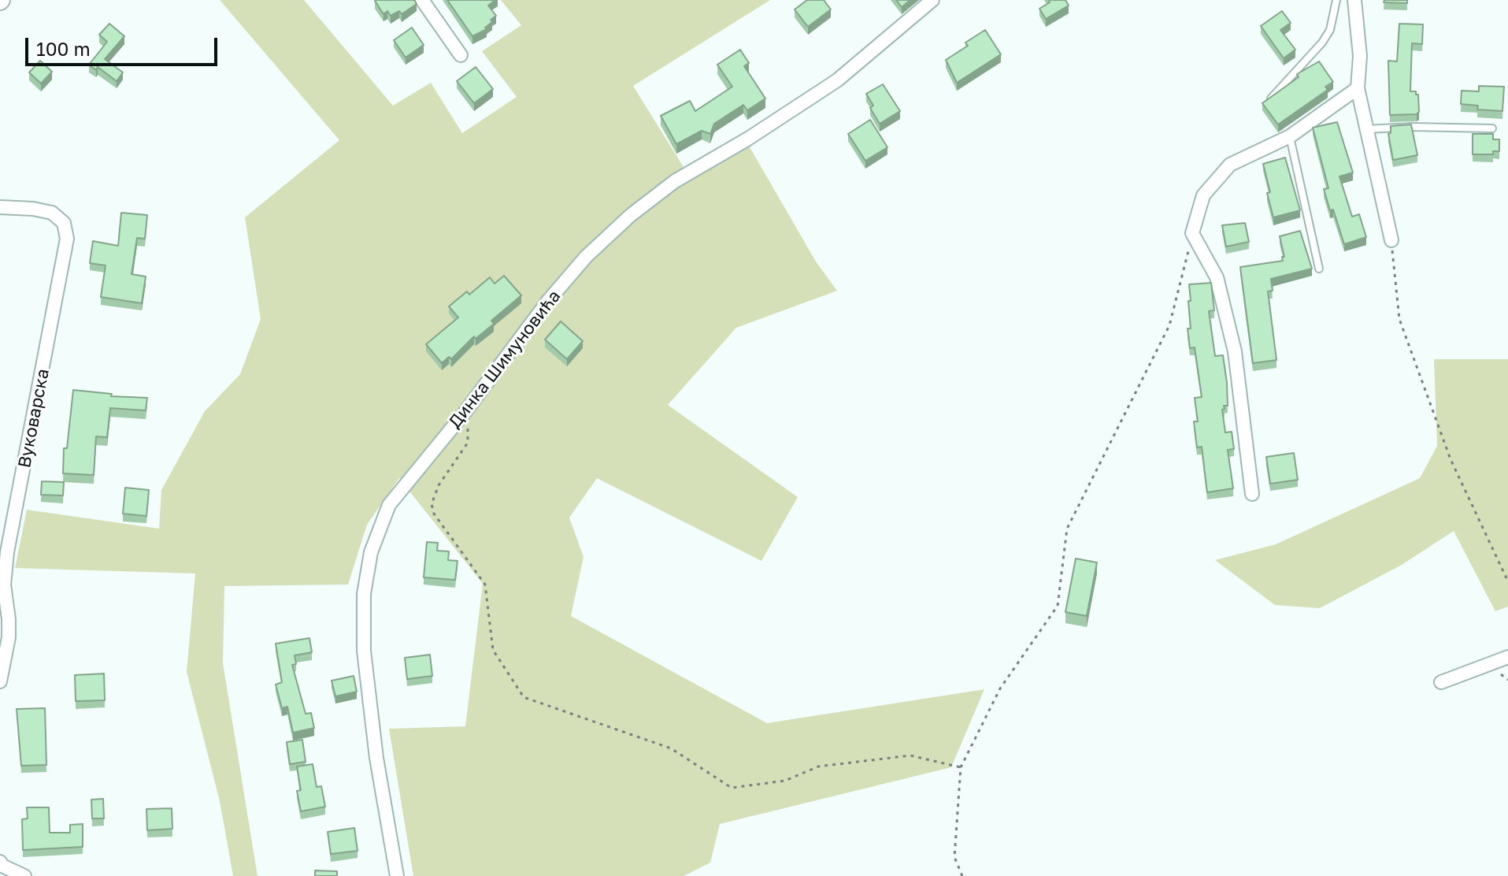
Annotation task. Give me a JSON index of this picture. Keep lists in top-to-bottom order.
{
  "streets": {
    "street": ["Динка Шимуновића", "Вуковарска"]
  },
  "scale_bar": "100 m"
}
